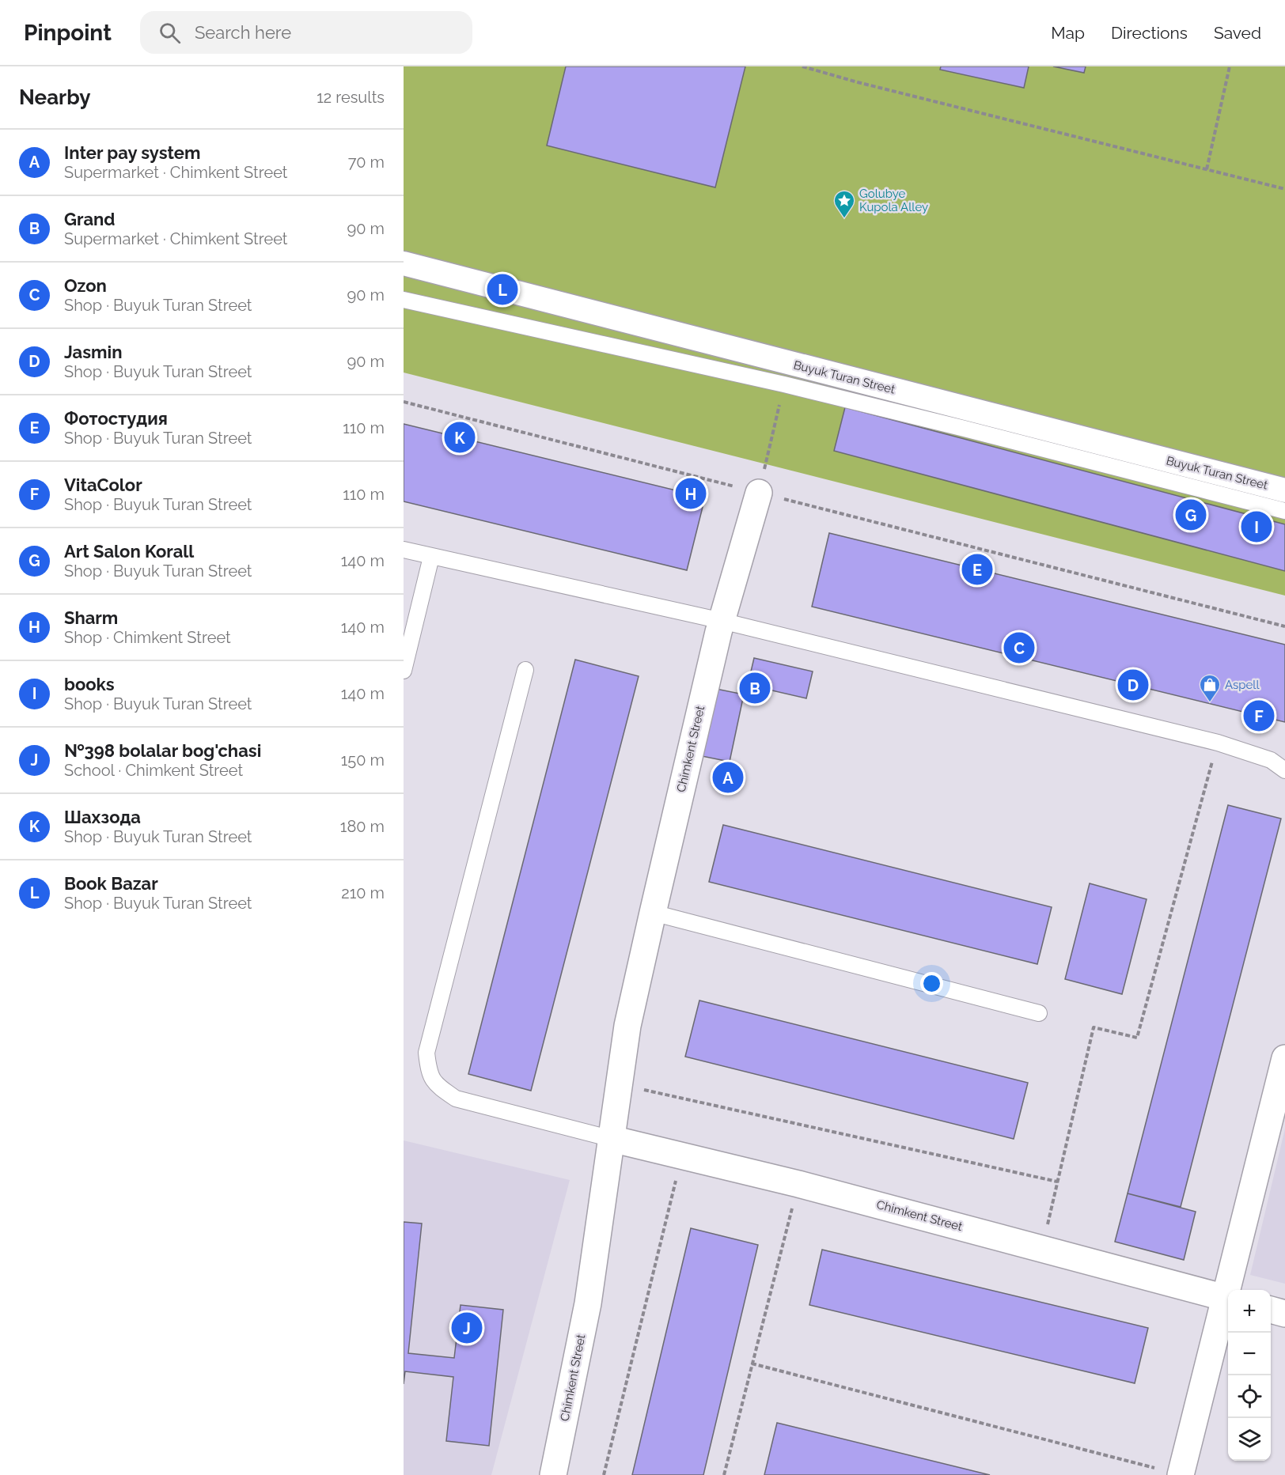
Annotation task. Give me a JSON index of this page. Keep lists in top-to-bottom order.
{
  "streets": {
    "street": ["Buyuk Turan Street", "Chimkent Street"]
  },
  "places": {
    "place": ["Golubye Kupola Alley"],
    "shop": ["Aspell"]
  },
  "page": {
    "header": "Pinpoint",
    "search": "Search here",
    "nav": ["Map", "Directions", "Saved"],
    "heading": ["Nearby", "12 results"],
    "list": [
      {
        "mark": "A",
        "name": "Inter pay system",
        "note": "Supermarket · Chimkent Street",
        "value": "70 m"
      },
      {
        "mark": "B",
        "name": "Grand",
        "note": "Supermarket · Chimkent Street",
        "value": "90 m"
      },
      {
        "mark": "C",
        "name": "Ozon",
        "note": "Shop · Buyuk Turan Street",
        "value": "90 m"
      },
      {
        "mark": "D",
        "name": "Jasmin",
        "note": "Shop · Buyuk Turan Street",
        "value": "90 m"
      },
      {
        "mark": "E",
        "name": "Фотостудия",
        "note": "Shop · Buyuk Turan Street",
        "value": "110 m"
      },
      {
        "mark": "F",
        "name": "VitaColor",
        "note": "Shop · Buyuk Turan Street",
        "value": "110 m"
      },
      {
        "mark": "G",
        "name": "Art Salon Korall",
        "note": "Shop · Buyuk Turan Street",
        "value": "140 m"
      },
      {
        "mark": "H",
        "name": "Sharm",
        "note": "Shop · Chimkent Street",
        "value": "140 m"
      },
      {
        "mark": "I",
        "name": "books",
        "note": "Shop · Buyuk Turan Street",
        "value": "140 m"
      },
      {
        "mark": "J",
        "name": "№398 bolalar bog'chasi",
        "note": "School · Chimkent Street",
        "value": "150 m"
      },
      {
        "mark": "K",
        "name": "Шахзода",
        "note": "Shop · Buyuk Turan Street",
        "value": "180 m"
      },
      {
        "mark": "L",
        "name": "Book Bazar",
        "note": "Shop · Buyuk Turan Street",
        "value": "210 m"
      }
    ],
    "pins": [
      "L",
      "K",
      "H",
      "G",
      "I",
      "E",
      "C",
      "D",
      "B",
      "F",
      "A",
      "J"
    ],
    "map_buttons": ["+", "−"]
  }
}
